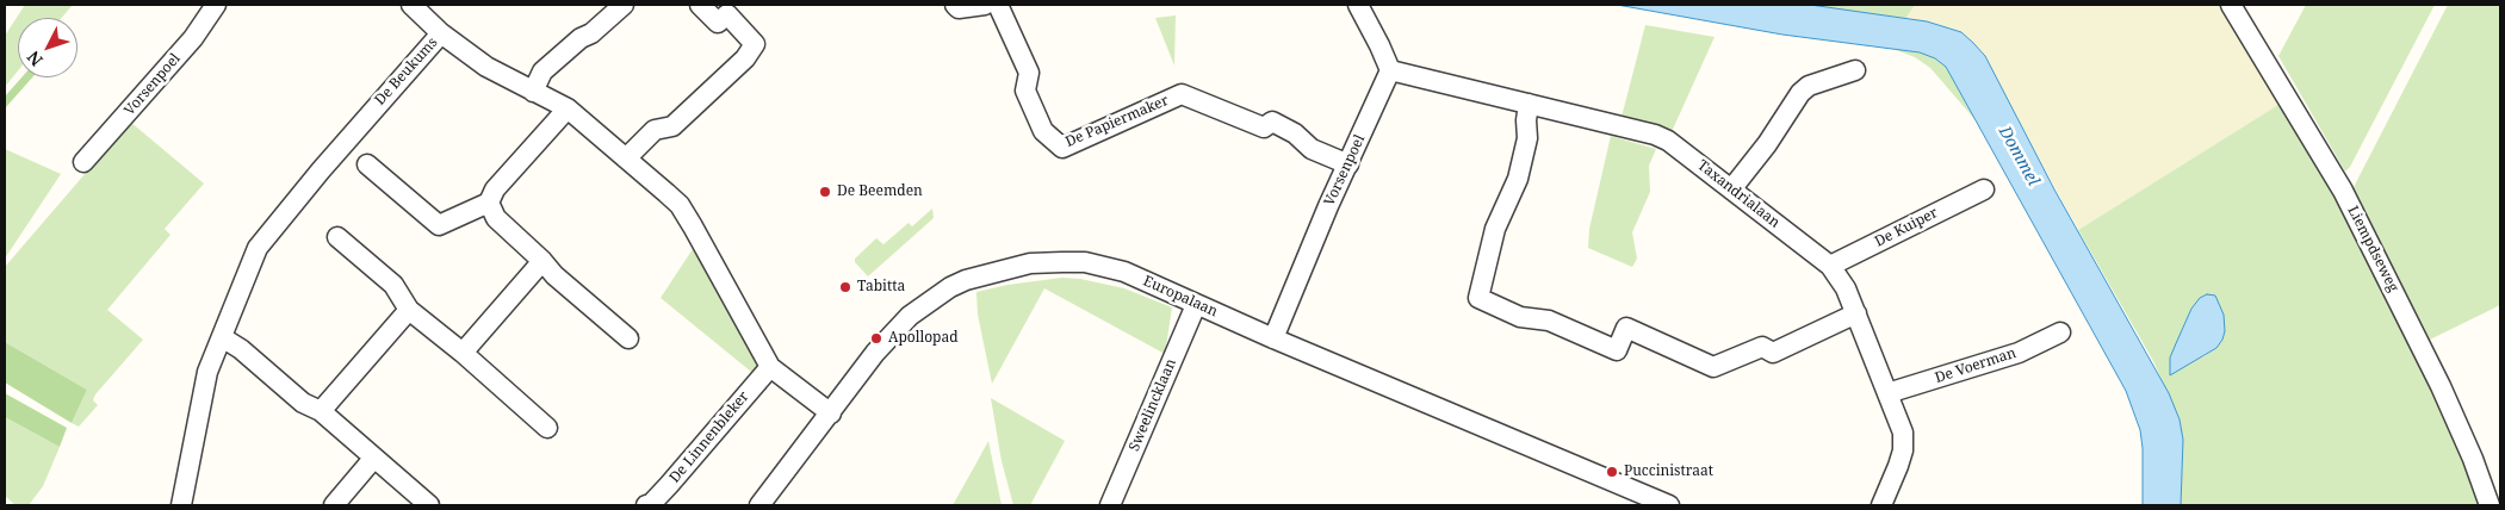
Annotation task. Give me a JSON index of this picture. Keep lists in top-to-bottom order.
{
  "streets": {
    "street": [
      "De Beukums",
      "Vorsenpoel",
      "De Papiermaker",
      "Taxandrialaan",
      "De Kuiper",
      "Liempdseweg",
      "Europalaan",
      "De Voerman",
      "Sweelincklaan",
      "De Linnenbleker"
    ]
  },
  "crossings": [
    ["De Beukums", "Europalaan"],
    ["De Beukums", "De Linnenbleker"],
    ["Vorsenpoel", "De Papiermaker"],
    ["Vorsenpoel", "Taxandrialaan"],
    ["Vorsenpoel", "Europalaan"],
    ["Taxandrialaan", "De Kuiper"],
    ["Taxandrialaan", "De Voerman"],
    ["Europalaan", "Sweelincklaan"]
  ],
  "water": ["Dommel"],
  "places": [
    "De Beemden",
    "Tabitta",
    "Apollopad",
    "Puccinistraat"
  ],
  "north": "bottom left"
}
